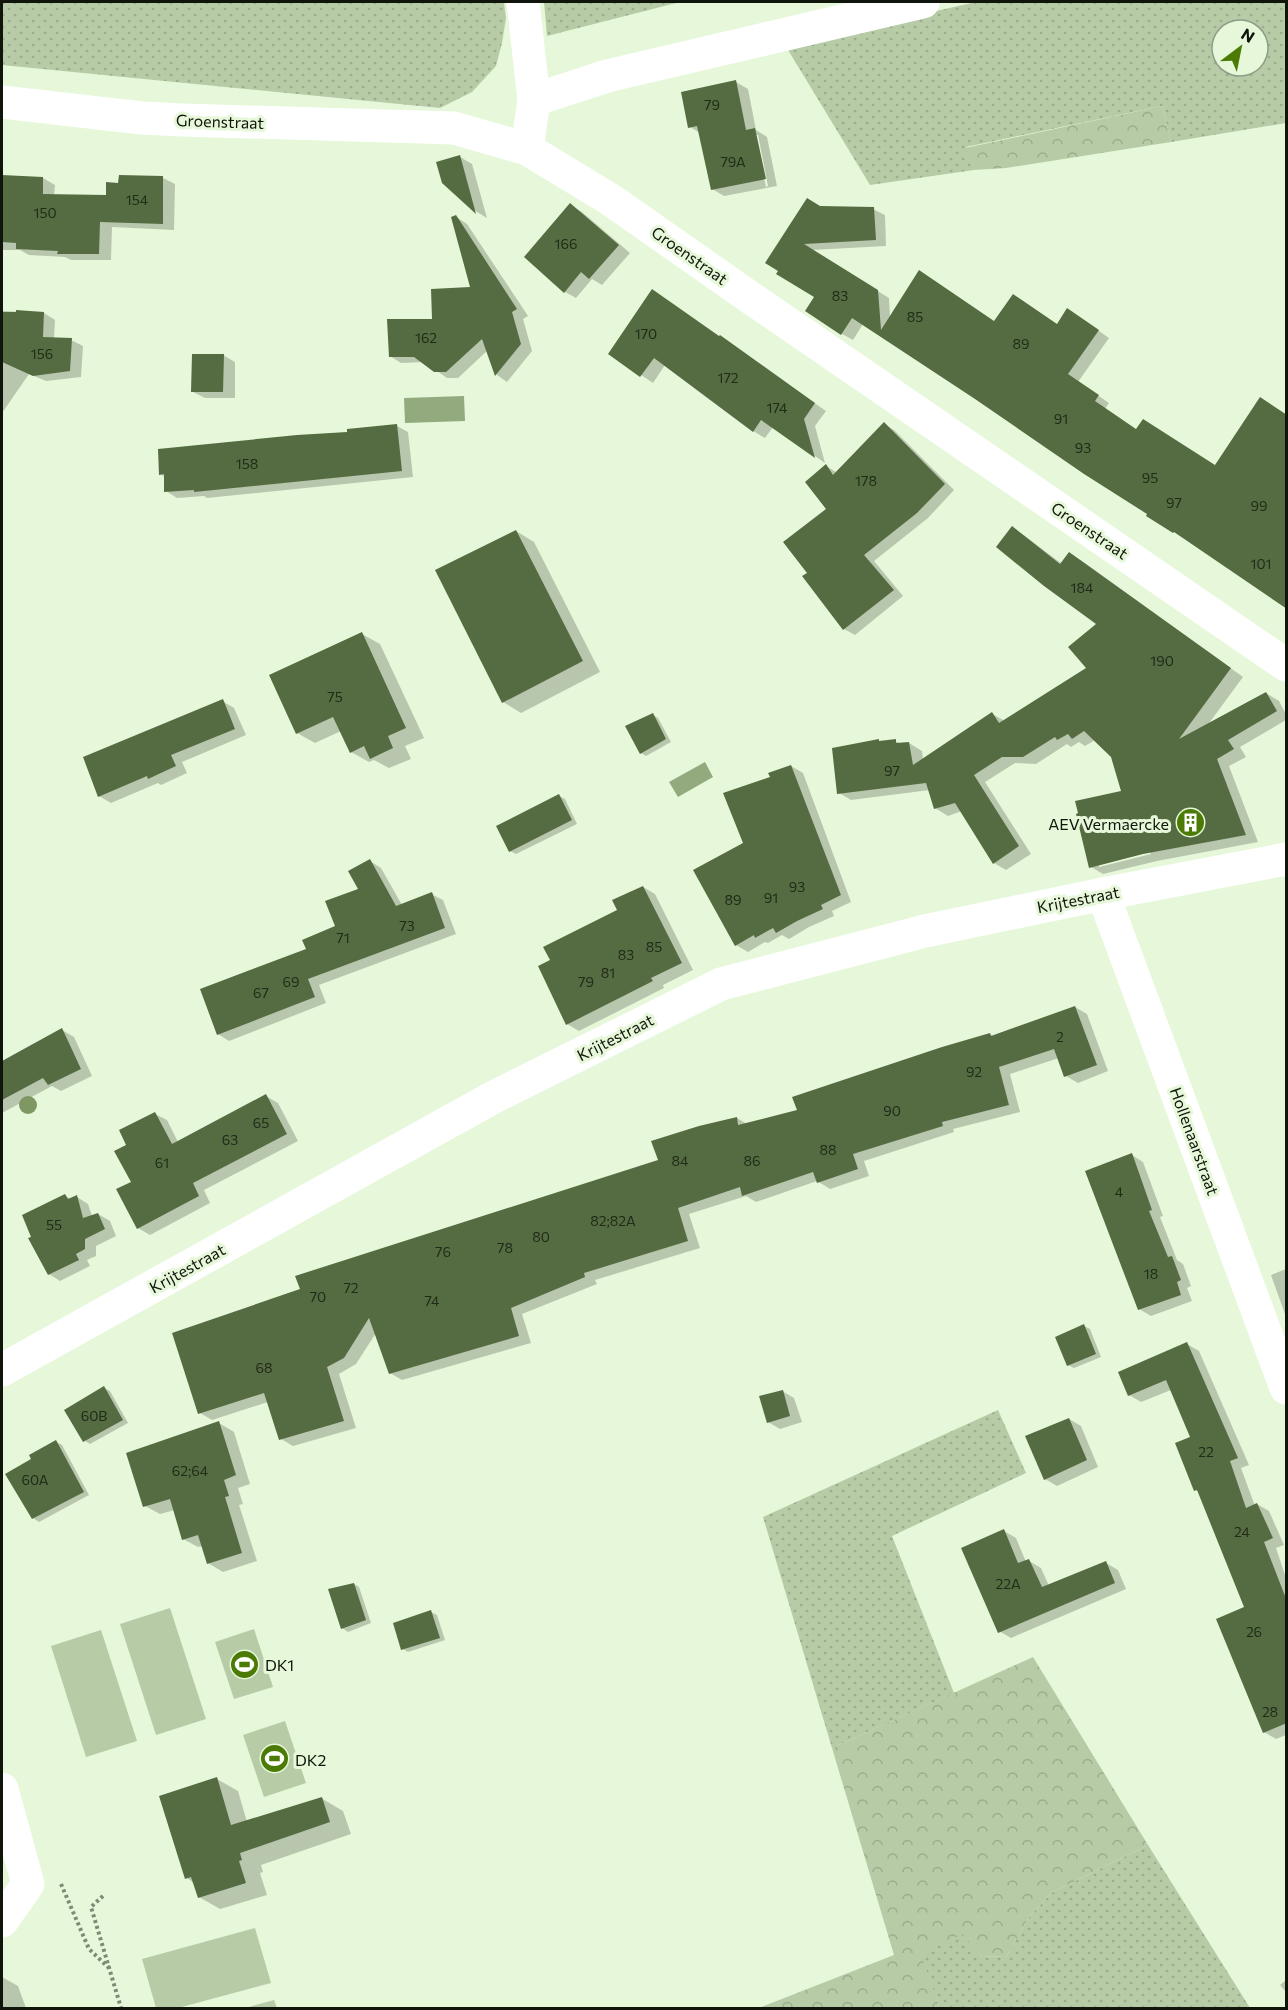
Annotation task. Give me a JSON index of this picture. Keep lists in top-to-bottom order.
{
  "streets": {
    "street": ["Groenstraat", "Krijtestraat", "Hollenaarstraat"]
  },
  "crossings": [
    ["Krijtestraat", "Hollenaarstraat"]
  ],
  "places": {
    "building": ["AEV Vermaercke"],
    "sports": ["DK1", "DK2"]
  },
  "house_numbers": [
    "79",
    "79A",
    "154",
    "150",
    "166",
    "83",
    "85",
    "170",
    "162",
    "89",
    "156",
    "172",
    "174",
    "91",
    "93",
    "158",
    "95",
    "178",
    "97",
    "99",
    "101",
    "184",
    "190",
    "75",
    "97",
    "93",
    "91",
    "89",
    "73",
    "71",
    "85",
    "83",
    "81",
    "69",
    "79",
    "67",
    "2",
    "92",
    "90",
    "65",
    "63",
    "88",
    "84",
    "86",
    "61",
    "4",
    "82;82A",
    "55",
    "80",
    "78",
    "76",
    "18",
    "72",
    "70",
    "74",
    "68",
    "60B",
    "22",
    "62;64",
    "60A",
    "24",
    "22A",
    "26",
    "28"
  ],
  "north": "top right"
}
